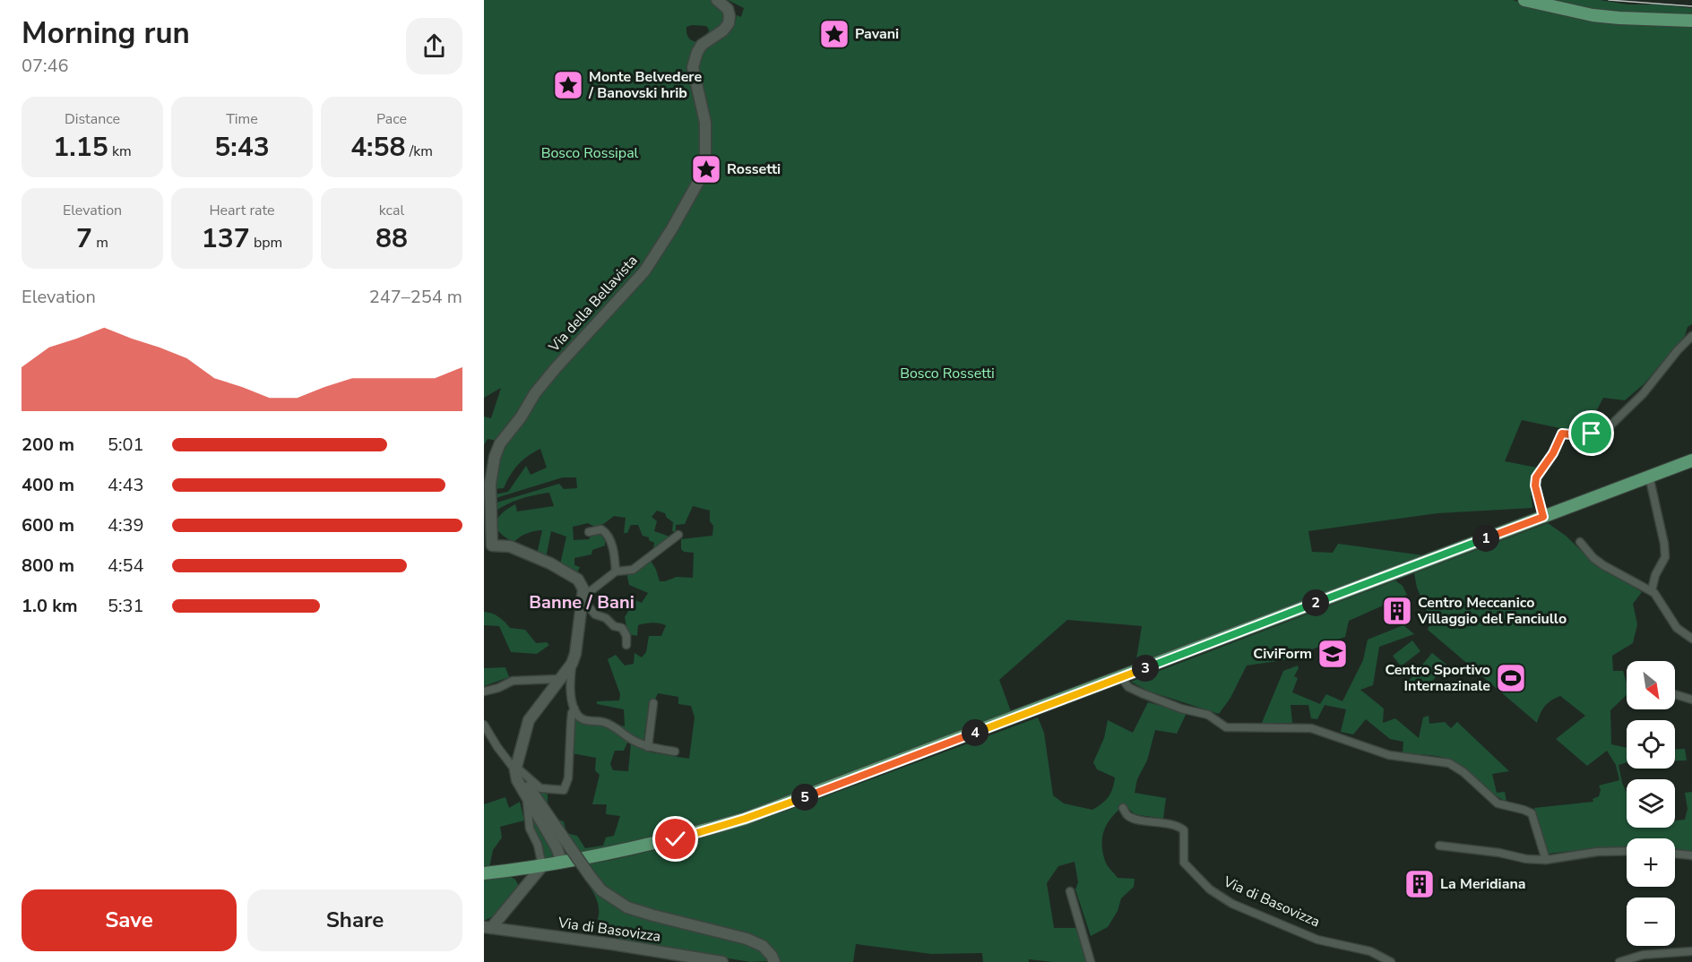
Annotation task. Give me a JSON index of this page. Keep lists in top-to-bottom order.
{
  "streets": {
    "street": ["Via della Bellavista", "Via di Basovizza"]
  },
  "districts": ["Banne / Bani"],
  "parks": ["Bosco Rossipal", "Bosco Rossetti"],
  "places": {
    "place": ["Pavani", "Monte Belvedere / Banovski hrib", "Rossetti"],
    "building": ["Centro Meccanico Villaggio del Fanciullo", "La Meridiana"],
    "school or university": ["CiviForm"],
    "sports": ["Centro Sportivo Internazinale"]
  },
  "north": "bottom right",
  "page": {
    "heading": ["Morning run", "07:46"],
    "stats": [
      ["Distance", "1.15 km"],
      ["Time", "5:43"],
      ["Pace", "4:58 /km"],
      ["Elevation", "7 m"],
      ["Heart rate", "137 bpm"],
      ["kcal", "88"]
    ],
    "chart": ["Elevation", "247–254 m"],
    "list": [
      {
        "name": "200 m",
        "note": "5:01"
      },
      {
        "name": "400 m",
        "note": "4:43"
      },
      {
        "name": "600 m",
        "note": "4:39"
      },
      {
        "name": "800 m",
        "note": "4:54"
      },
      {
        "name": "1.0 km",
        "note": "5:31"
      }
    ],
    "pins": [
      "1",
      "2",
      "3",
      "4",
      "5"
    ],
    "map_buttons": ["+", "−"],
    "buttons": ["Save", "Share"]
  }
}
